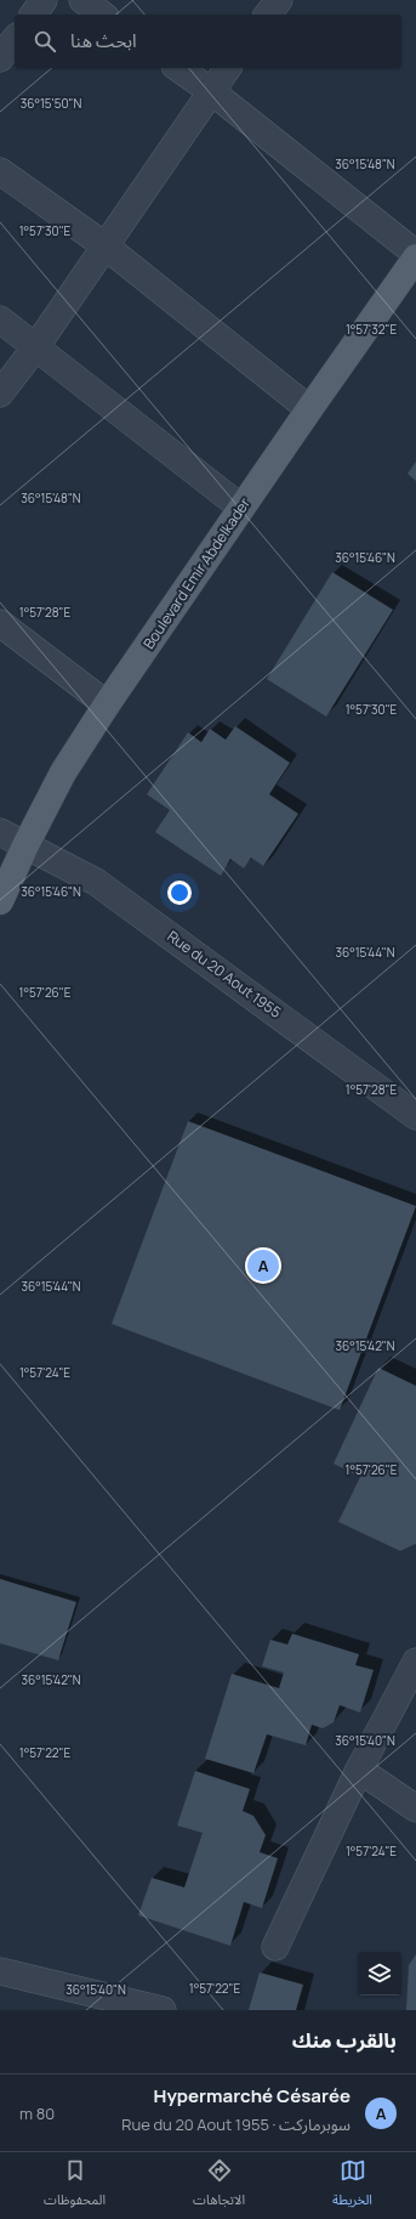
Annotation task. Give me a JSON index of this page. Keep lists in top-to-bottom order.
{
  "streets": {
    "main road": ["Boulevard Emir Abdelkader"],
    "street": ["Rue du 20 Aout 1955"]
  },
  "crossings": [
    ["Boulevard Emir Abdelkader", "Rue du 20 Aout 1955"]
  ],
  "page": {
    "search": "ابحث هنا",
    "pins": "A",
    "heading": "بالقرب منك",
    "list": [
      {
        "mark": "A",
        "name": "Hypermarché Césarée",
        "note": "سوبرماركت · Rue du 20 Aout 1955",
        "value": "80 m"
      }
    ],
    "nav": ["الخريطة", "الاتجاهات", "المحفوظات"]
  },
  "coordinates": [
    "36°15'50\"N",
    "36°15'48\"N",
    "1°57'30\"E",
    "1°57'32\"E",
    "36°15'46\"N",
    "1°57'28\"E",
    "36°15'44\"N",
    "1°57'26\"E",
    "36°15'42\"N",
    "1°57'24\"E",
    "36°15'40\"N",
    "1°57'22\"E"
  ]
}
